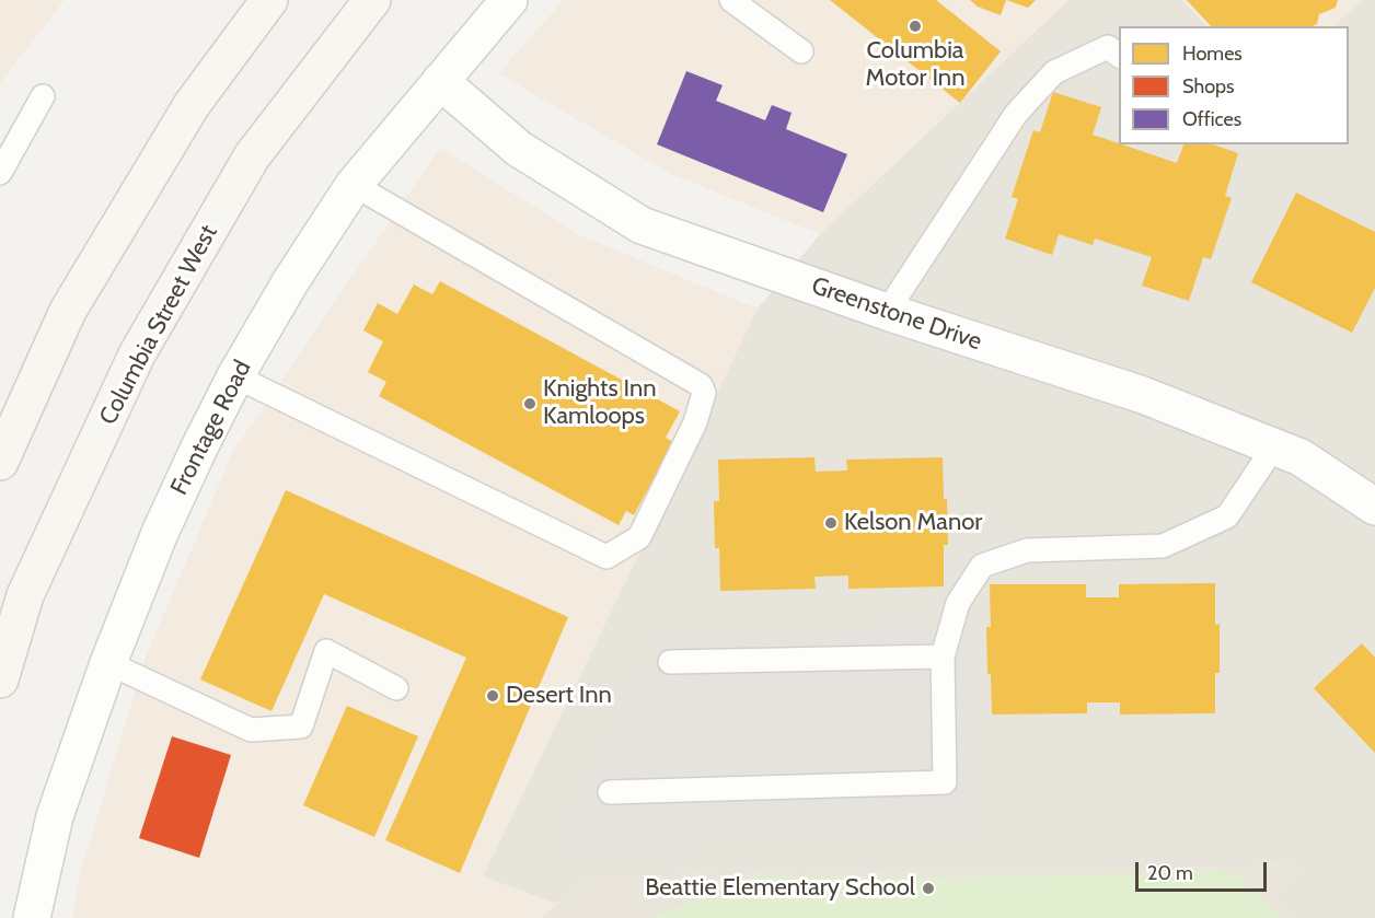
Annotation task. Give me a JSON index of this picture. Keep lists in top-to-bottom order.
{
  "streets": {
    "main road": ["Columbia Street West"],
    "street": ["Greenstone Drive", "Frontage Road"]
  },
  "crossings": [
    ["Greenstone Drive", "Frontage Road"]
  ],
  "places": [
    "Columbia Motor Inn",
    "Knights Inn Kamloops",
    "Kelson Manor",
    "Desert Inn",
    "Beattie Elementary School"
  ],
  "legend": ["Homes", "Shops", "Offices"],
  "scale_bar": "20 m"
}
